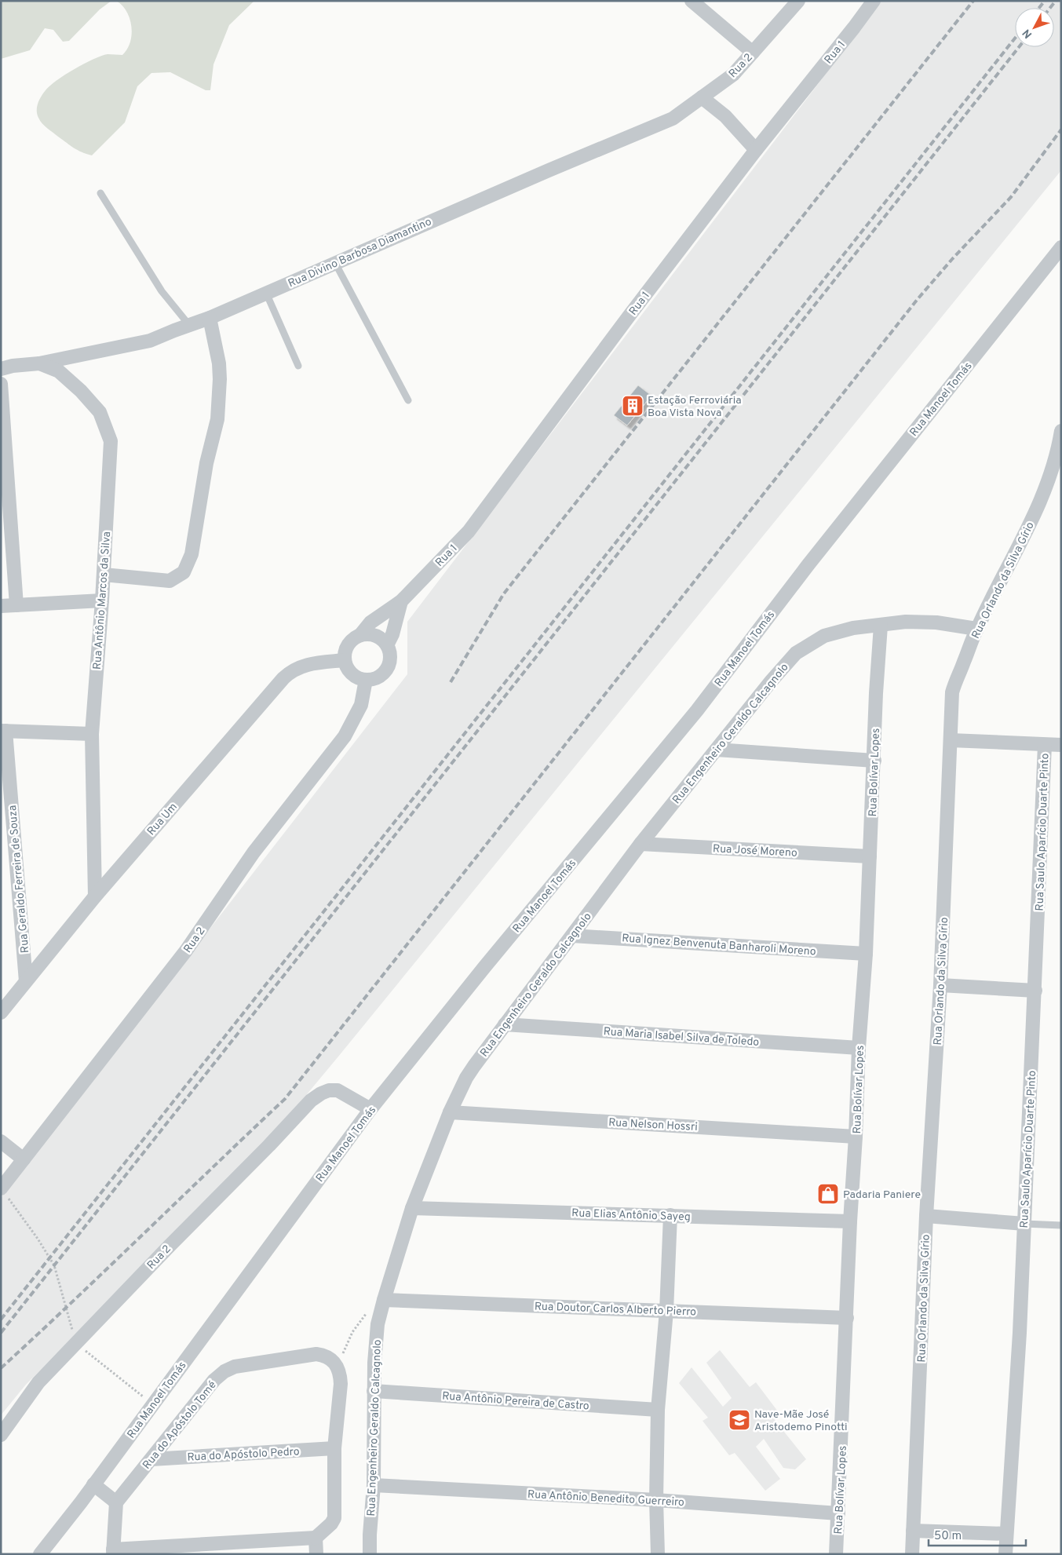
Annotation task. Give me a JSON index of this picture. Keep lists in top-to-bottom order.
{
  "streets": {
    "street": [
      "Rua 1",
      "Rua 2",
      "Rua Divino Barbosa Diamantino",
      "Rua Manoel Tomás",
      "Rua Orlando da Silva Gírio",
      "Rua Antônio Marcos da Silva",
      "Rua Engenheiro Geraldo Calcagnolo",
      "Rua Bolívar Lopes",
      "Rua Um",
      "Rua Saulo Aparício Duarte Pinto",
      "Rua José Moreno",
      "Rua Geraldo Ferreira de Souza",
      "Rua Ignez Benvenuta Banharoli Moreno",
      "Rua Maria Isabel Silva de Toledo",
      "Rua Nelson Hossri",
      "Rua Elias Antônio Sayeg",
      "Rua Doutor Carlos Alberto Pierro",
      "Rua Antônio Pereira de Castro",
      "Rua do Apóstolo Tomé",
      "Rua do Apóstolo Pedro",
      "Rua Antônio Benedito Guerreiro"
    ]
  },
  "crossings": [
    ["Rua 1", "Rua 2"],
    ["Rua 1", "Rua Um"],
    ["Rua 2", "Rua Divino Barbosa Diamantino"],
    ["Rua 2", "Rua Manoel Tomás"],
    ["Rua 2", "Rua Um"],
    ["Rua Divino Barbosa Diamantino", "Rua Antônio Marcos da Silva"],
    ["Rua Orlando da Silva Gírio", "Rua Engenheiro Geraldo Calcagnolo"],
    ["Rua Antônio Marcos da Silva", "Rua Um"],
    ["Rua Engenheiro Geraldo Calcagnolo", "Rua Bolívar Lopes"],
    ["Rua Engenheiro Geraldo Calcagnolo", "Rua José Moreno"],
    ["Rua Engenheiro Geraldo Calcagnolo", "Rua Ignez Benvenuta Banharoli Moreno"],
    ["Rua Engenheiro Geraldo Calcagnolo", "Rua Maria Isabel Silva de Toledo"],
    ["Rua Engenheiro Geraldo Calcagnolo", "Rua Nelson Hossri"],
    ["Rua Engenheiro Geraldo Calcagnolo", "Rua Elias Antônio Sayeg"],
    ["Rua Engenheiro Geraldo Calcagnolo", "Rua Doutor Carlos Alberto Pierro"],
    ["Rua Engenheiro Geraldo Calcagnolo", "Rua Antônio Pereira de Castro"],
    ["Rua Engenheiro Geraldo Calcagnolo", "Rua Antônio Benedito Guerreiro"],
    ["Rua Bolívar Lopes", "Rua José Moreno"],
    ["Rua Bolívar Lopes", "Rua Ignez Benvenuta Banharoli Moreno"],
    ["Rua Bolívar Lopes", "Rua Maria Isabel Silva de Toledo"],
    ["Rua Bolívar Lopes", "Rua Nelson Hossri"],
    ["Rua Bolívar Lopes", "Rua Elias Antônio Sayeg"],
    ["Rua Bolívar Lopes", "Rua Doutor Carlos Alberto Pierro"],
    ["Rua Bolívar Lopes", "Rua Antônio Benedito Guerreiro"],
    ["Rua Um", "Rua Geraldo Ferreira de Souza"],
    ["Rua do Apóstolo Tomé", "Rua do Apóstolo Pedro"]
  ],
  "places": {
    "building": ["Estação Ferroviária Boa Vista Nova"],
    "shop": ["Padaria Paniere"],
    "school or university": ["Nave-Mãe José Aristodemo Pinotti"]
  },
  "scale_bar": "50 m",
  "north": "bottom left"
}
